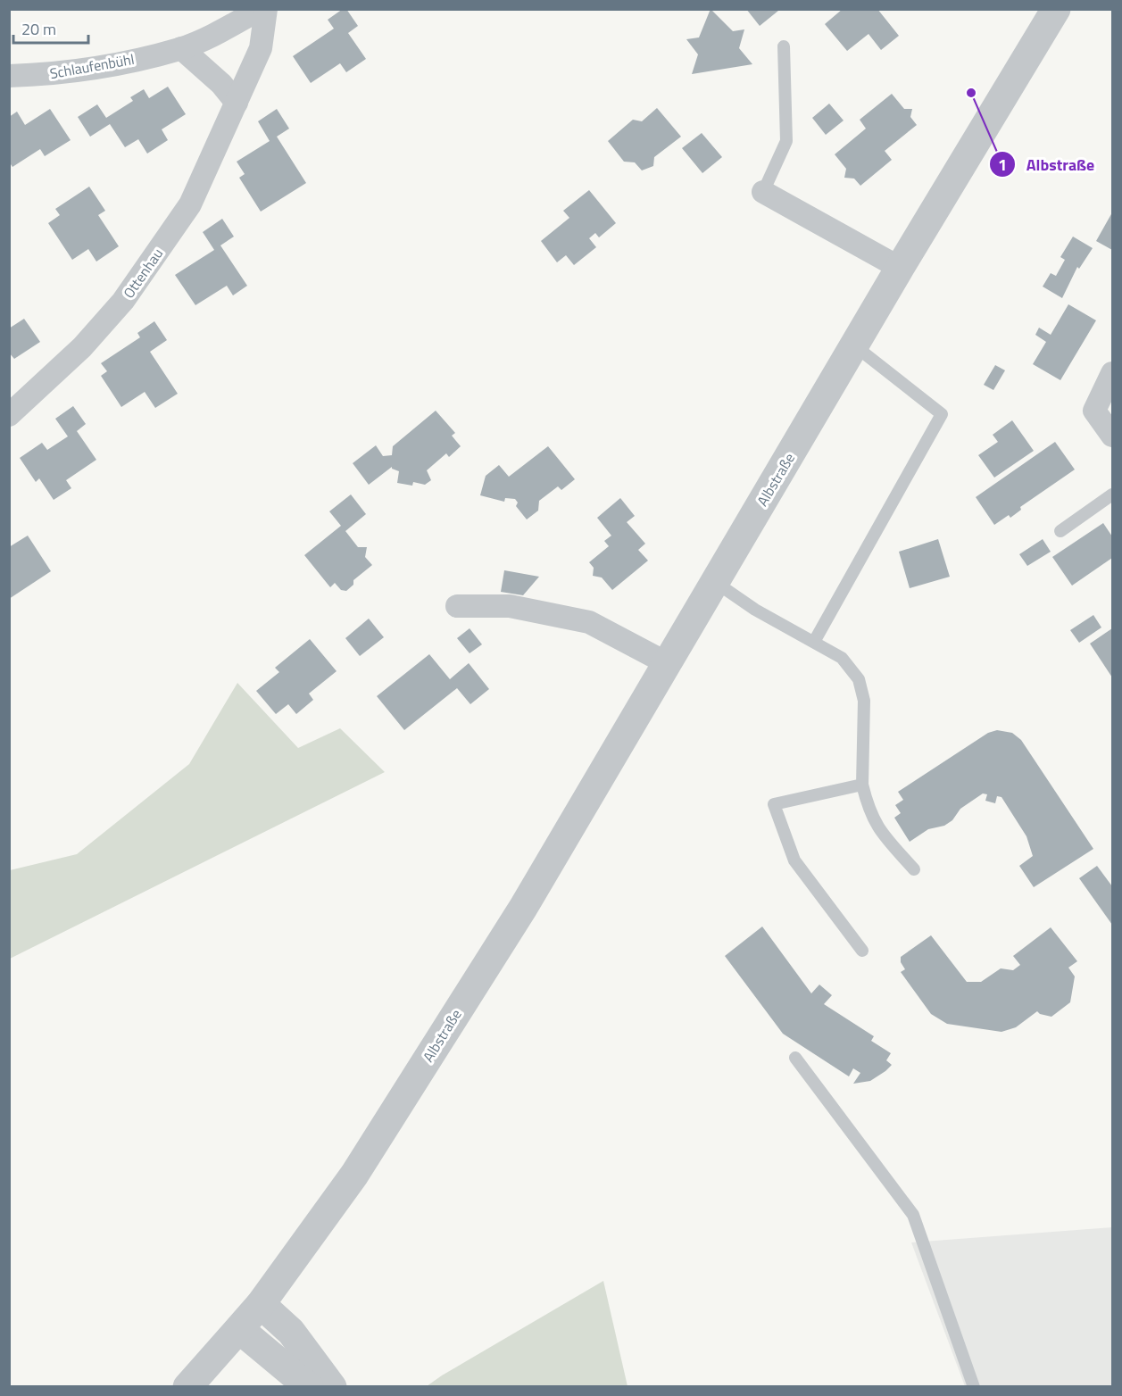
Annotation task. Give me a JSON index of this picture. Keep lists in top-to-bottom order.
{
  "streets": {
    "street": ["Schlaufenbühl", "Ottenhau", "Albstraße"]
  },
  "places": ["Albstraße"],
  "scale_bar": "20 m"
}
